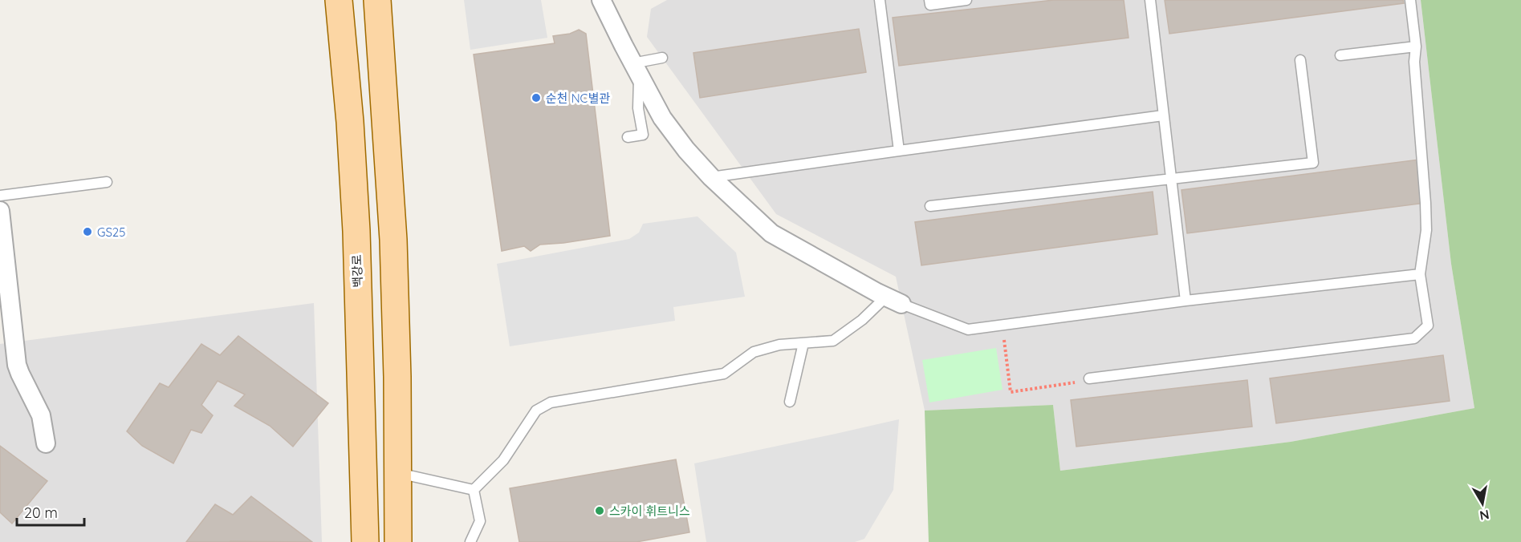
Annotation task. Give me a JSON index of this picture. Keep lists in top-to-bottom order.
{
  "streets": {
    "main road": ["백강로"]
  },
  "places": ["순천 NC별관", "GS25", "스카이 휘트니스"],
  "scale_bar": "20 m",
  "north": "bottom"
}
